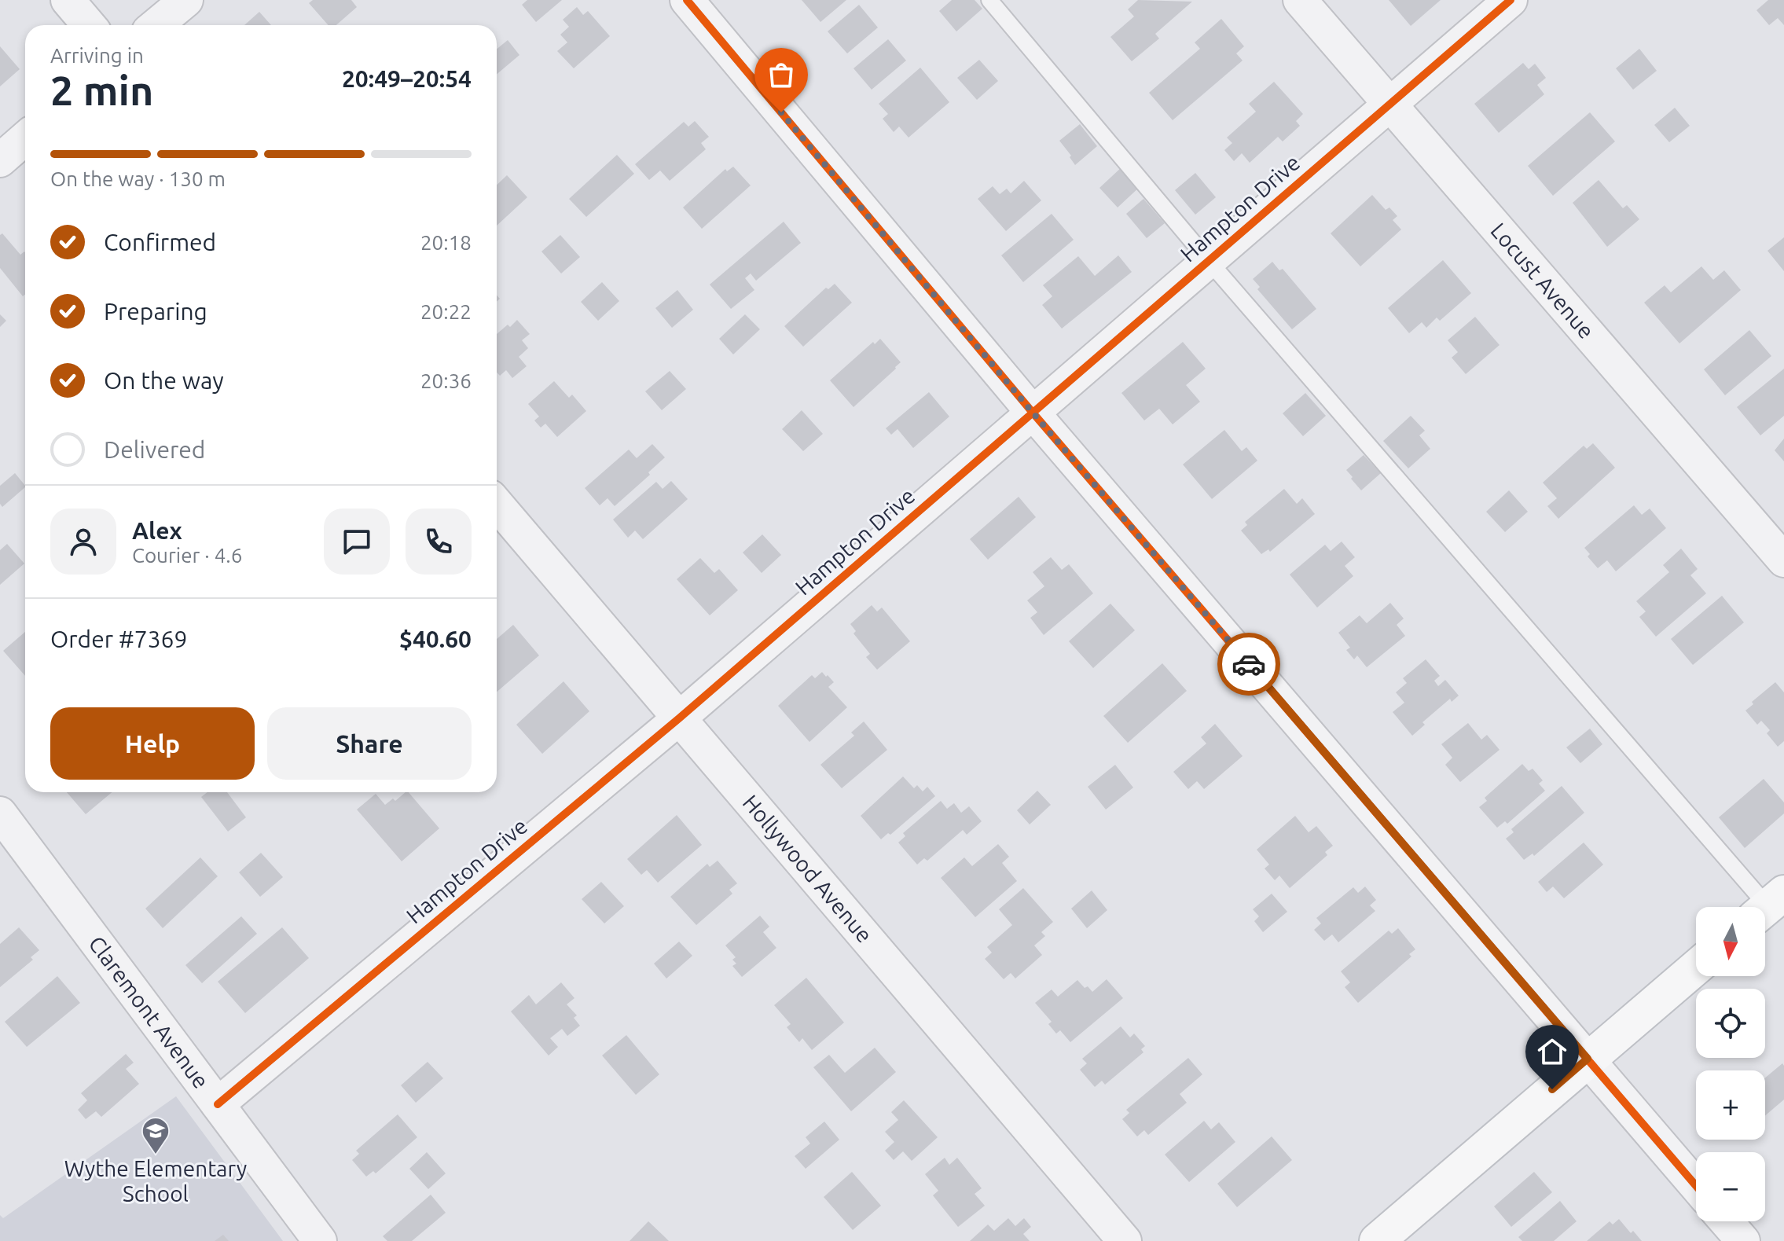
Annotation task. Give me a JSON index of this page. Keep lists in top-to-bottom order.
{
  "streets": {
    "street": [
      "Hampton Drive",
      "Locust Avenue",
      "Hollywood Avenue",
      "Claremont Avenue"
    ]
  },
  "crossings": [
    ["Hampton Drive", "Locust Avenue"],
    ["Hampton Drive", "Hollywood Avenue"],
    ["Hampton Drive", "Claremont Avenue"]
  ],
  "places": {
    "school or university": ["Wythe Elementary School"]
  },
  "north": "bottom",
  "page": {
    "heading": ["2 min", "Arriving in", "20:49–20:54"],
    "panel": [
      "Alex",
      "Courier · 4.6",
      "Order #7369",
      "$40.60"
    ],
    "bar": "On the way · 130 m",
    "list": [
      ["Confirmed", "20:18"],
      ["Preparing", "20:22"],
      ["On the way", "20:36"],
      "Delivered"
    ],
    "buttons": ["Help", "Share"],
    "map_buttons": ["+", "−"]
  }
}
